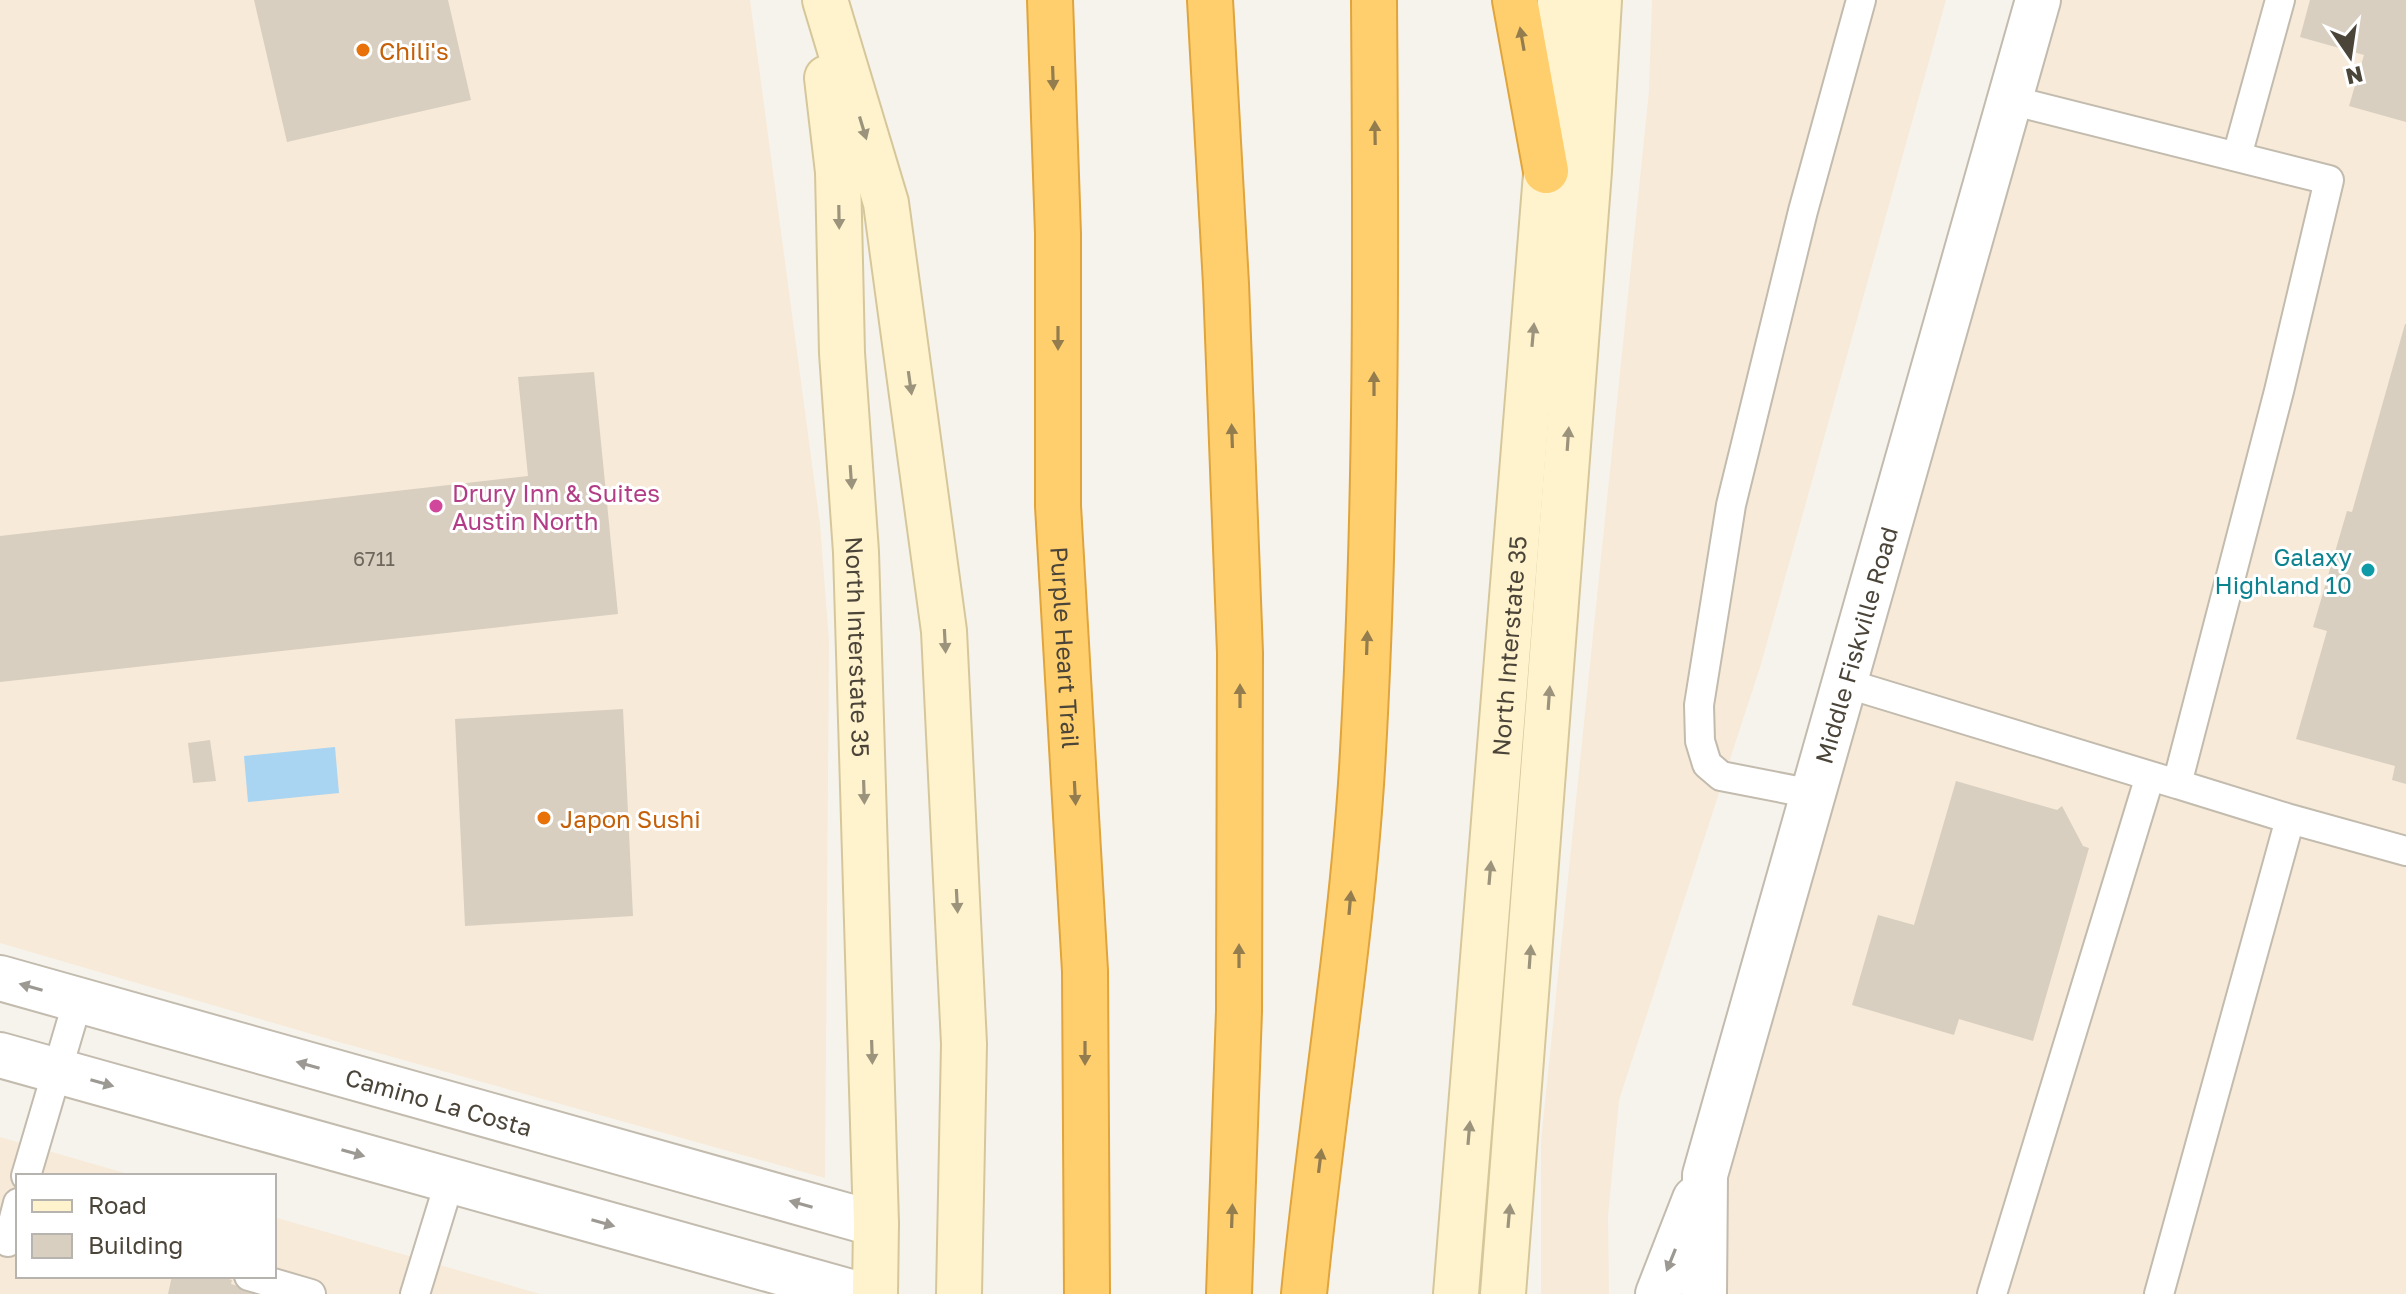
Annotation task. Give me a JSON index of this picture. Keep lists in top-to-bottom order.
{
  "streets": {
    "highway": ["Purple Heart Trail"],
    "main road": ["North Interstate 35"],
    "street": ["Middle Fiskville Road", "Camino La Costa"]
  },
  "crossings": [
    ["North Interstate 35", "Camino La Costa"]
  ],
  "places": [
    "Chili's",
    "Drury Inn & Suites Austin North",
    "Galaxy Highland 10",
    "Japon Sushi"
  ],
  "house_numbers": ["6711"],
  "legend": ["Road", "Building"],
  "north": "bottom"
}
